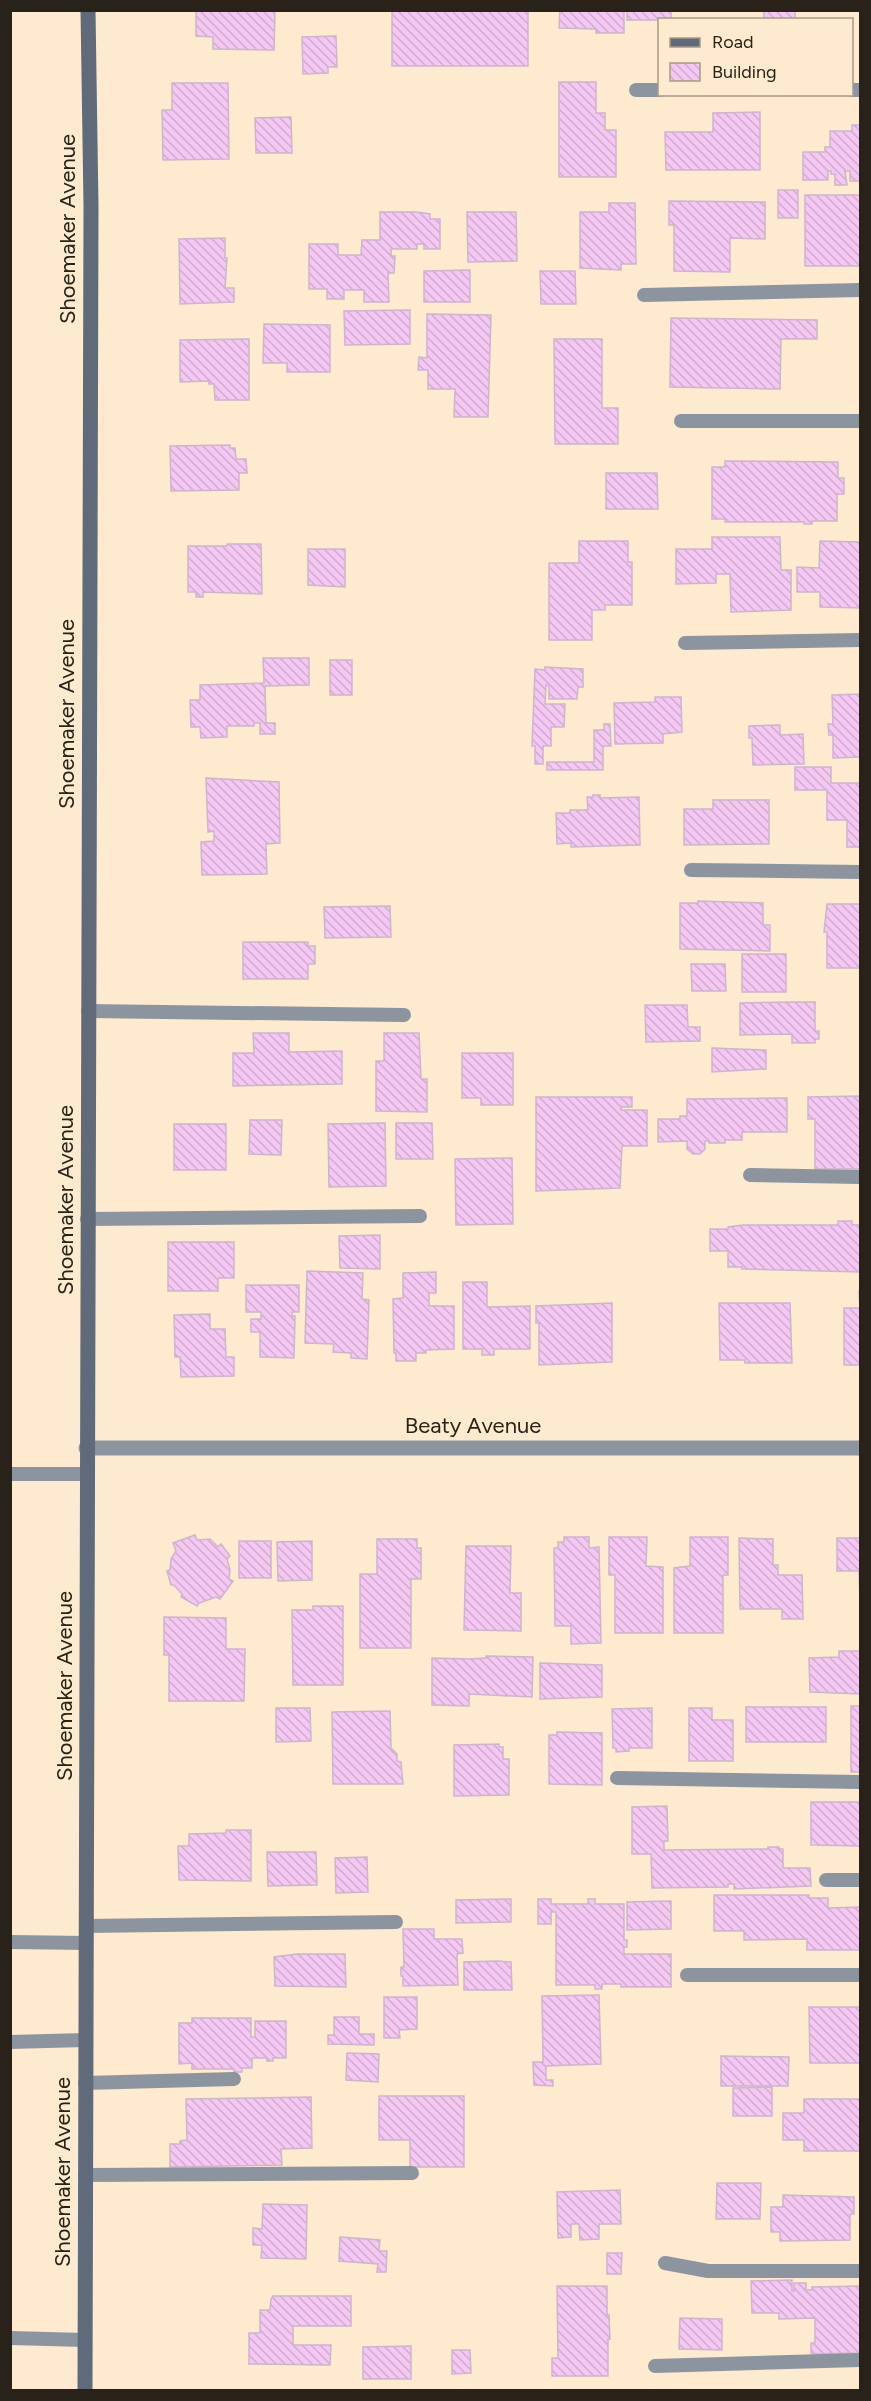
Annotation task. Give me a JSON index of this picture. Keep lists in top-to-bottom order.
{
  "streets": {
    "main road": ["Shoemaker Avenue"],
    "street": ["Beaty Avenue"]
  },
  "crossings": [
    ["Shoemaker Avenue", "Beaty Avenue"]
  ],
  "legend": ["Road", "Building"]
}
